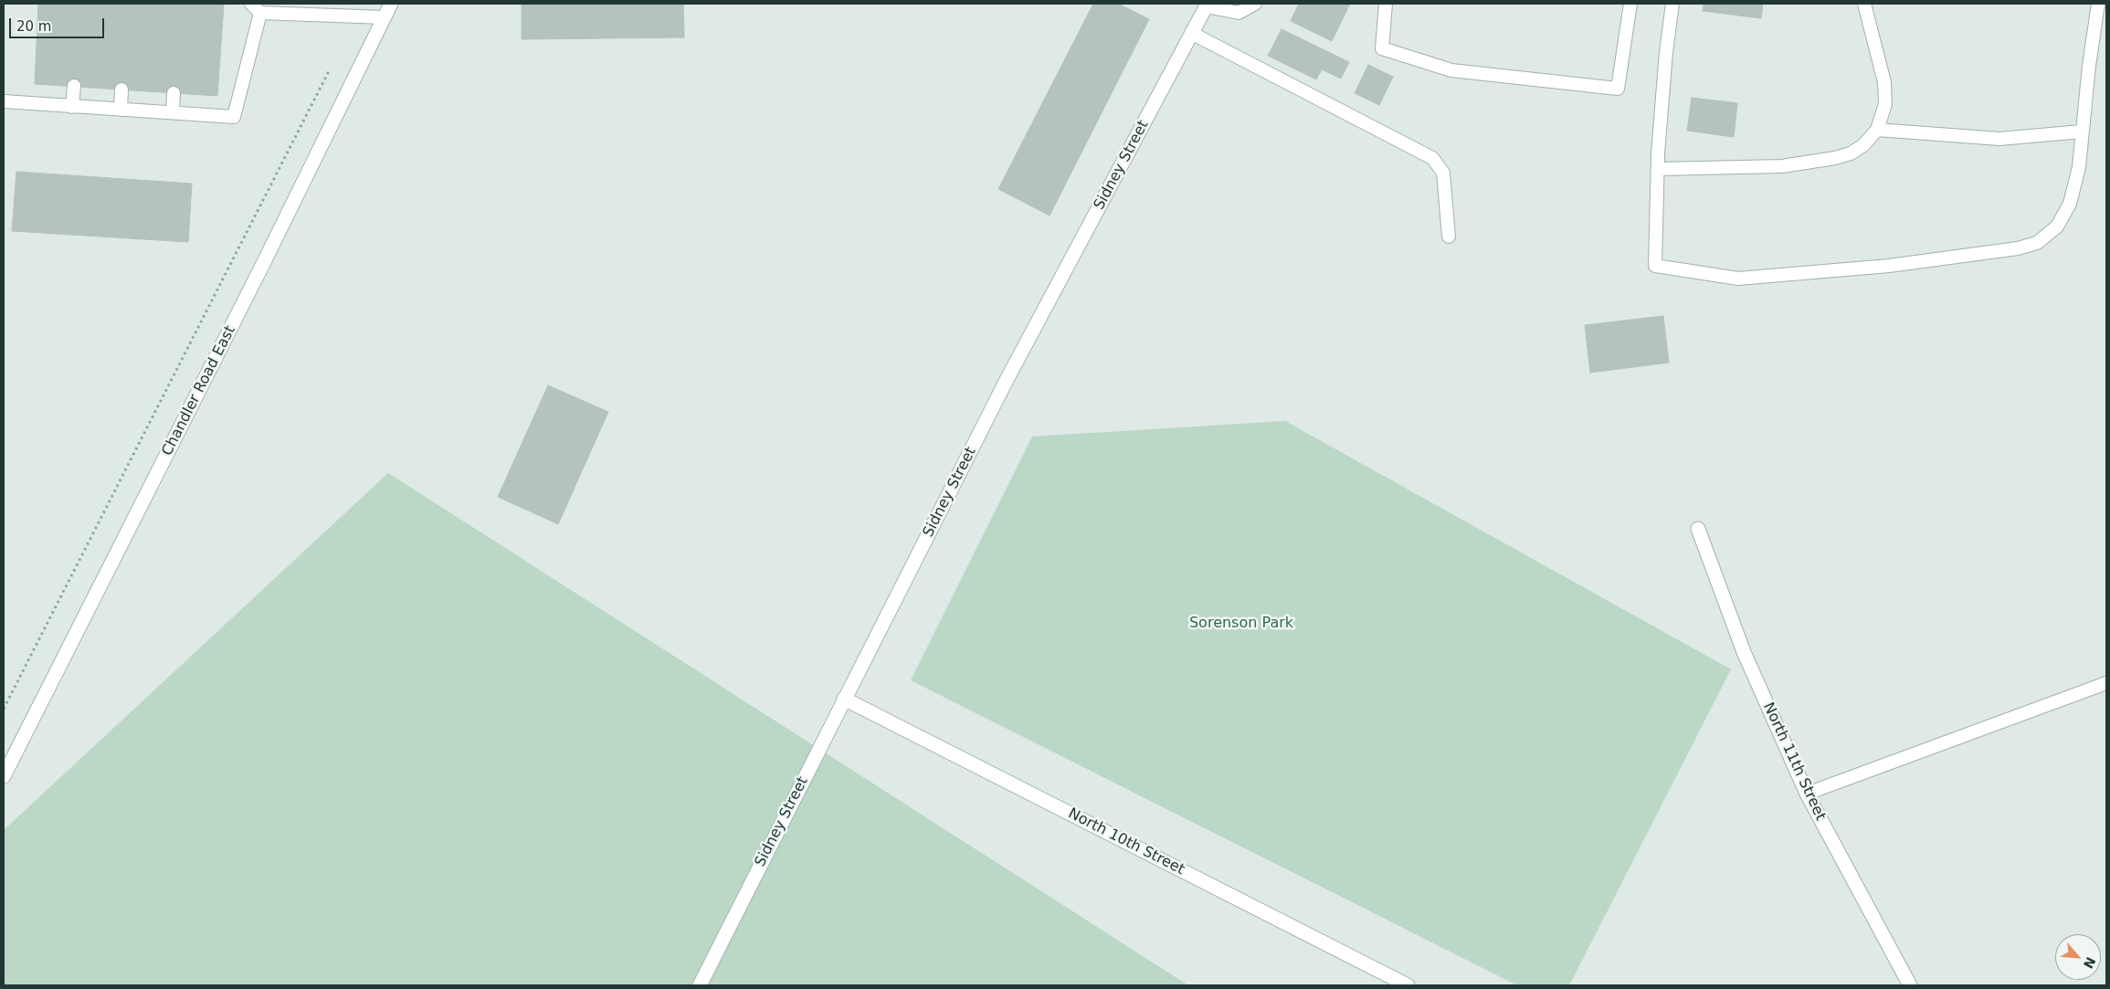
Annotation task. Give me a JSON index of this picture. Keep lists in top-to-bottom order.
{
  "streets": {
    "street": [
      "Sidney Street",
      "Chandler Road East",
      "North 11th Street",
      "North 10th Street"
    ]
  },
  "crossings": [
    ["Sidney Street", "North 10th Street"]
  ],
  "parks": ["Sorenson Park"],
  "scale_bar": "20 m",
  "north": "bottom right"
}
